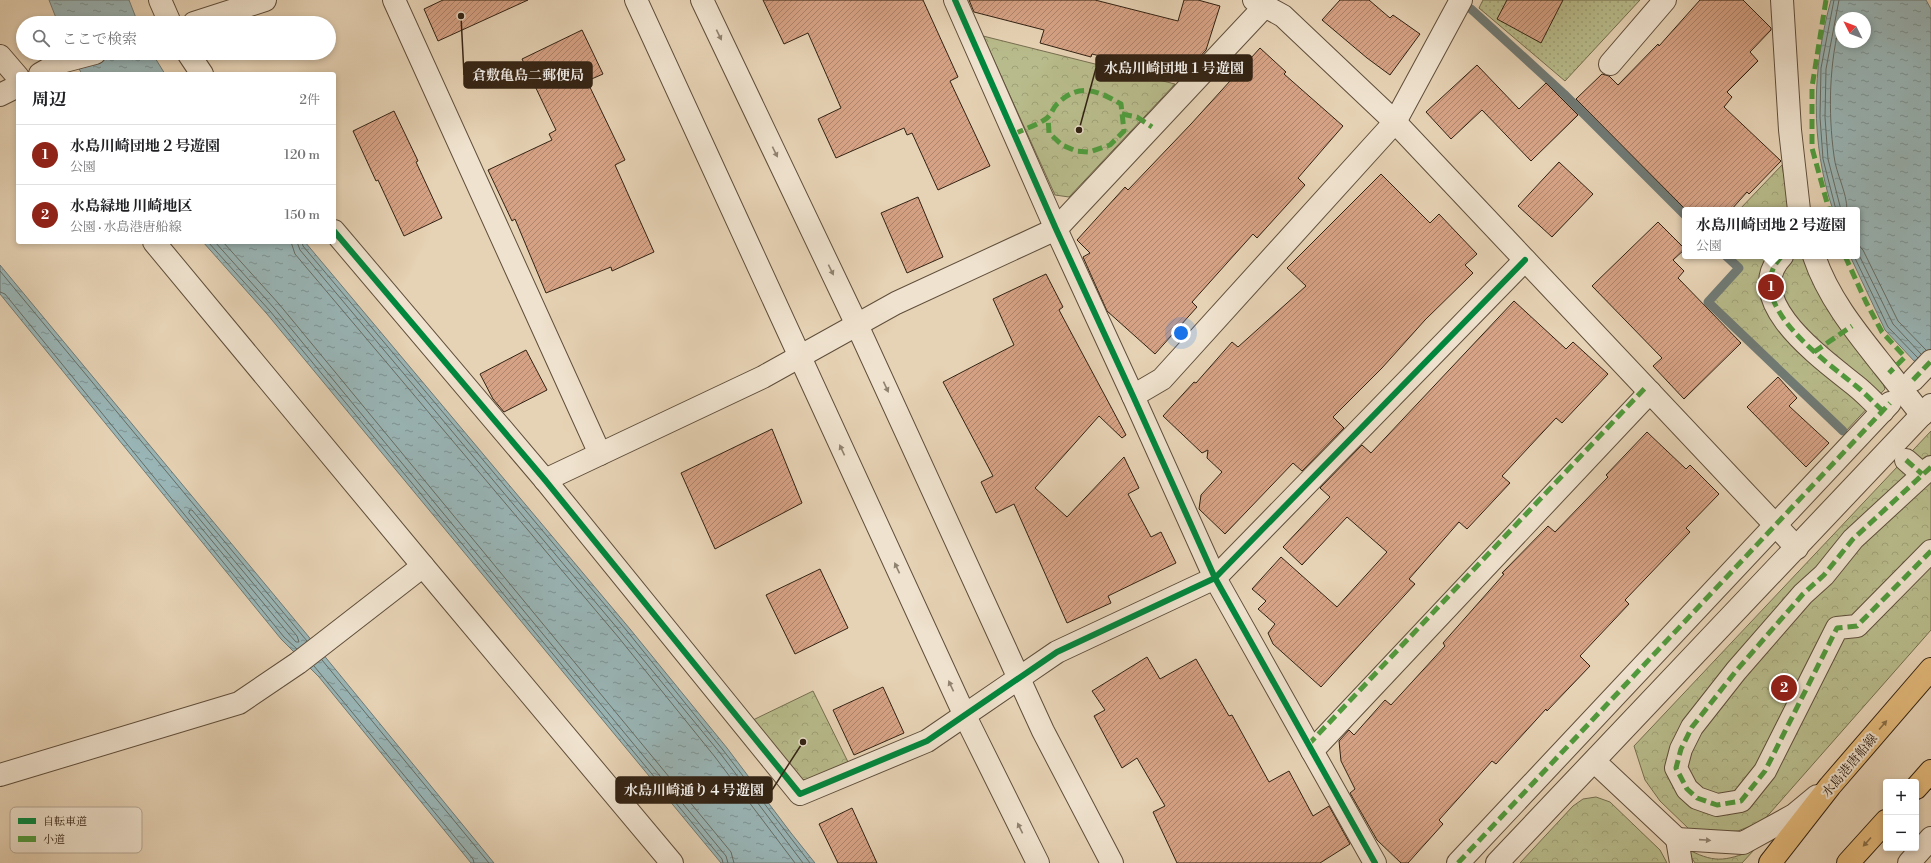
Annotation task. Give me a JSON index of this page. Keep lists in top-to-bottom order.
{
  "streets": {
    "main road": ["水島港唐船線"]
  },
  "one_way": ["水島港唐船線"],
  "places": ["倉敷亀島二郵便局", "水島川崎団地１号遊園", "水島川崎通り４号遊園"],
  "legend": ["自転車道", "小道"],
  "north": "top left",
  "page": {
    "search": "ここで検索",
    "heading": ["周辺", "2件"],
    "list": [
      {
        "mark": "1",
        "name": "水島川崎団地２号遊園",
        "note": "公園",
        "value": "120 m"
      },
      {
        "mark": "2",
        "name": "水島緑地 川崎地区",
        "note": "公園 · 水島港唐船線",
        "value": "150 m"
      }
    ],
    "popup": ["水島川崎団地２号遊園", "公園"],
    "pins": ["1", "2"],
    "map_buttons": ["+", "−"]
  }
}
